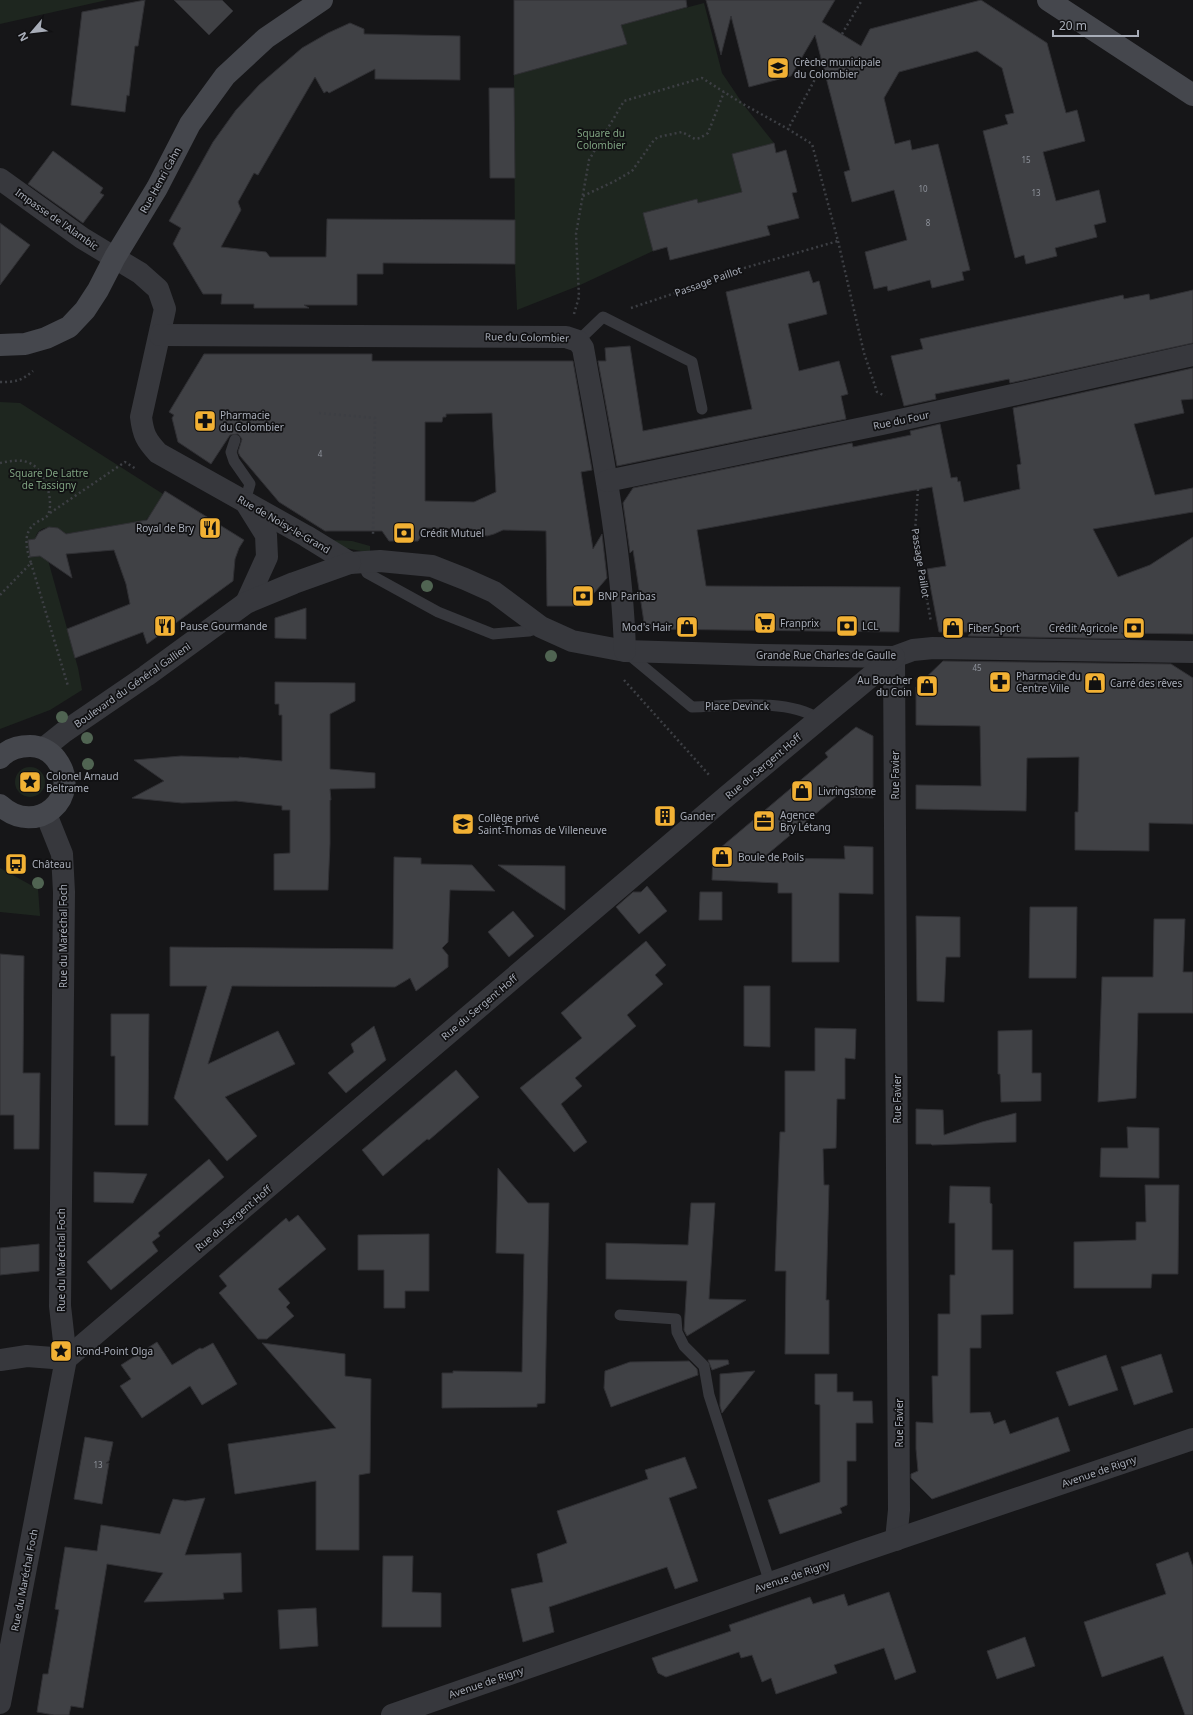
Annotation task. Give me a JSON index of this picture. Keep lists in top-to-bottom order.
{
  "streets": {
    "main road": ["Rue Henri Cahn"],
    "street": [
      "Impasse de l'Alambic",
      "Rue du Colombier",
      "Rue du Four",
      "Rue de Noisy-le-Grand",
      "Grande Rue Charles de Gaulle",
      "Boulevard du Général Gallieni",
      "Rue du Sergent Hoff",
      "Rue Favier",
      "Rue du Maréchal Foch",
      "Avenue de Rigny"
    ],
    "lane": ["Place Devinck"],
    "path": ["Passage Paillot"]
  },
  "crossings": [
    ["Rue Henri Cahn", "Impasse de l'Alambic"],
    ["Rue Henri Cahn", "Rue de Noisy-le-Grand"],
    ["Impasse de l'Alambic", "Rue de Noisy-le-Grand"],
    ["Rue du Colombier", "Rue du Four"],
    ["Rue du Colombier", "Rue de Noisy-le-Grand"],
    ["Rue du Colombier", "Grande Rue Charles de Gaulle"],
    ["Rue du Colombier", "Place Devinck"],
    ["Rue de Noisy-le-Grand", "Boulevard du Général Gallieni"],
    ["Grande Rue Charles de Gaulle", "Place Devinck"],
    ["Grande Rue Charles de Gaulle", "Rue du Sergent Hoff"],
    ["Grande Rue Charles de Gaulle", "Rue Favier"],
    ["Place Devinck", "Rue du Sergent Hoff"],
    ["Rue du Sergent Hoff", "Rue Favier"],
    ["Rue du Sergent Hoff", "Rue du Maréchal Foch"],
    ["Rue Favier", "Avenue de Rigny"]
  ],
  "parks": ["Square du Colombier", "Square De Lattre de Tassigny"],
  "places": {
    "school or university": ["Crèche municipale du Colombier", "Collège privé Saint-Thomas de Villeneuve"],
    "pharmacy": ["Pharmacie du Colombier", "Pharmacie du Centre Ville"],
    "restaurant": ["Royal de Bry", "Pause Gourmande"],
    "bank": [
      "Crédit Mutuel",
      "BNP Paribas",
      "LCL",
      "Crédit Agricole"
    ],
    "supermarket": ["Franprix"],
    "shop": [
      "Mod's Hair",
      "Fiber Sport",
      "Carré des rêves",
      "Au Boucher du Coin",
      "Livringstone",
      "Boule de Poils"
    ],
    "place": ["Colonel Arnaud Beltrame", "Rond-Point Olga"],
    "building": ["Gander"],
    "office": ["Agence Bry Létang"],
    "bus stop": ["Château"]
  },
  "house_numbers": [
    "15",
    "10",
    "13",
    "8",
    "4",
    "45",
    "13"
  ],
  "scale_bar": "20 m",
  "north": "bottom left"
}
